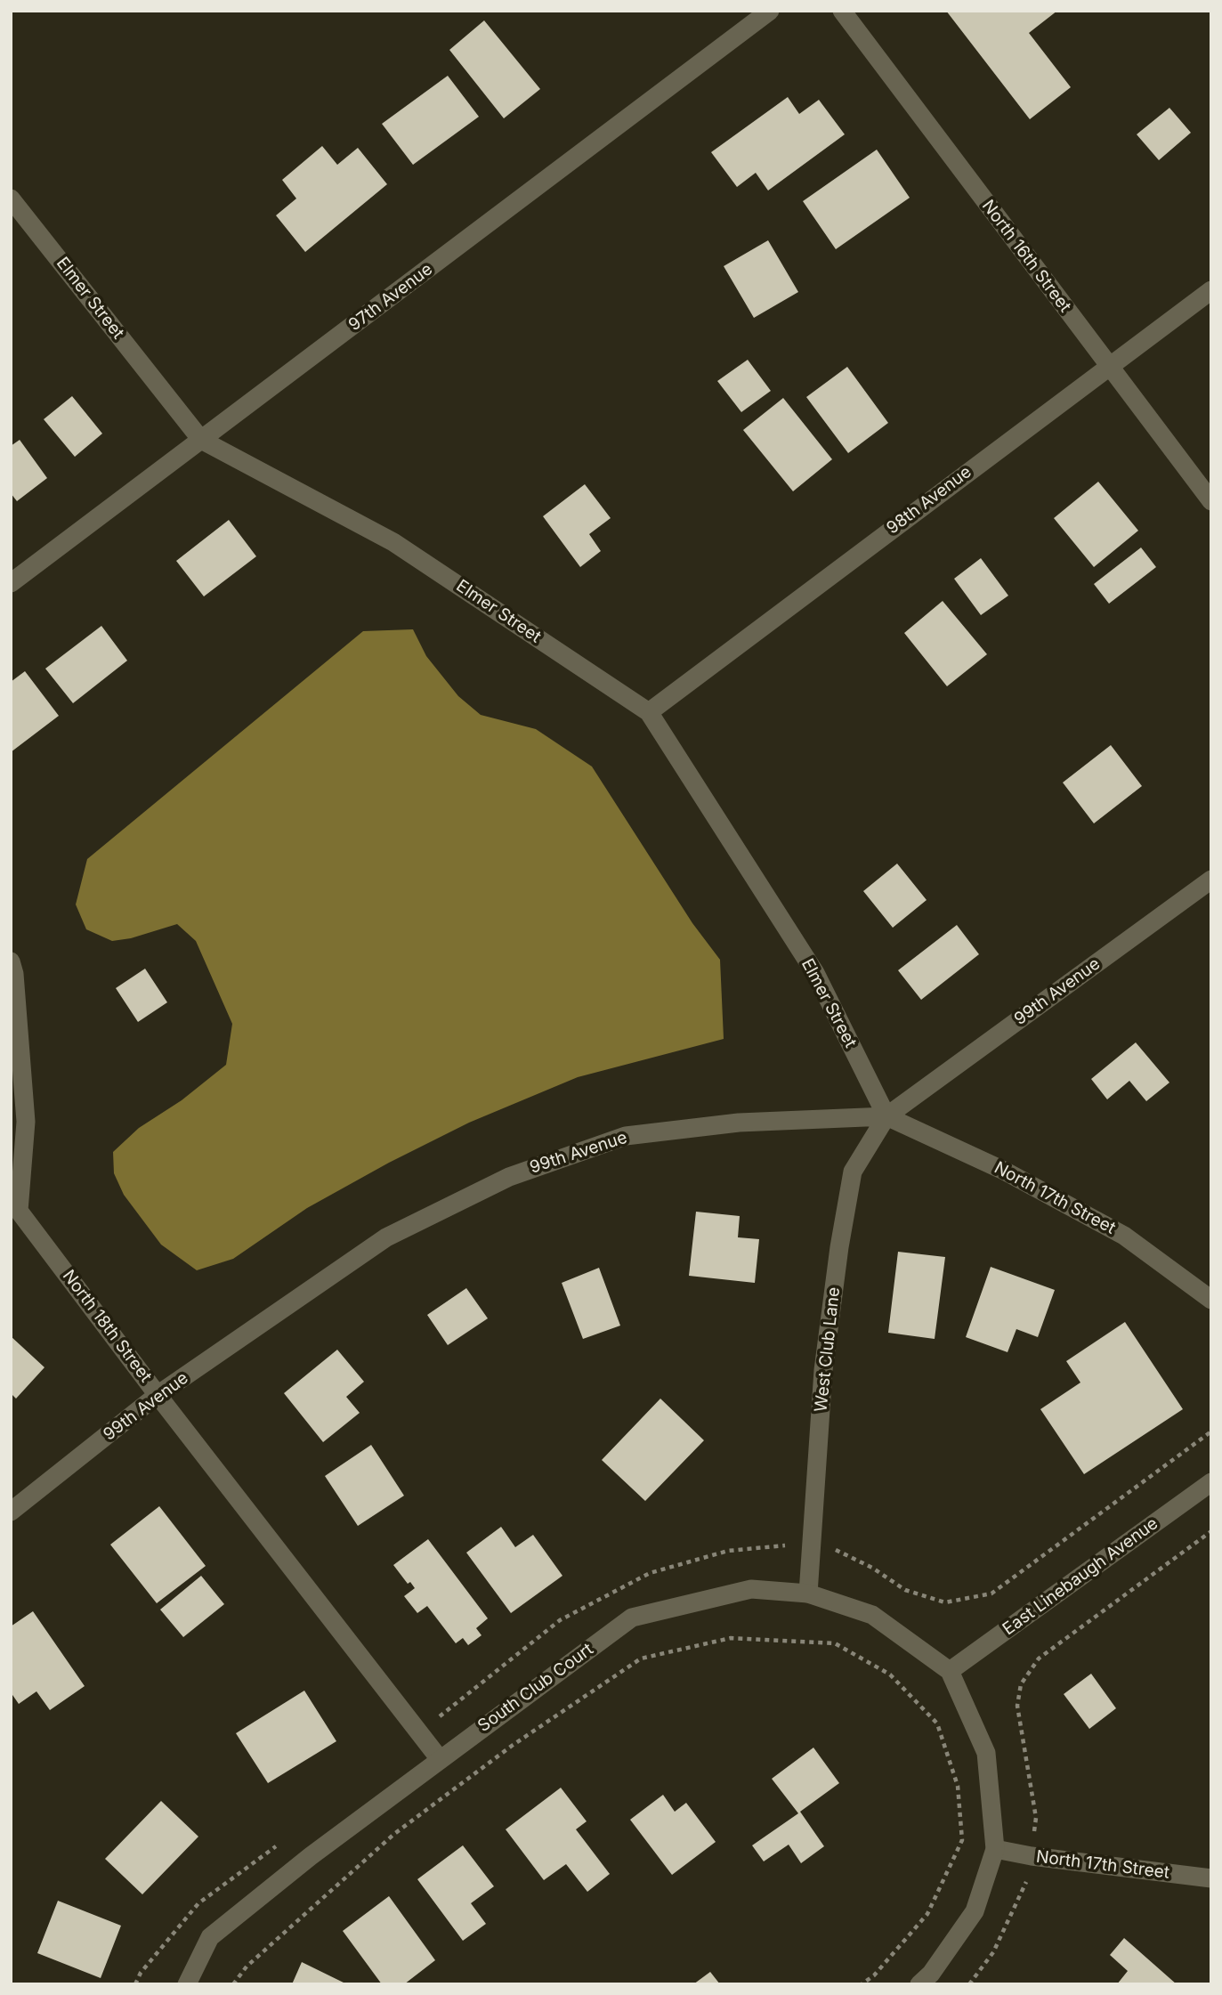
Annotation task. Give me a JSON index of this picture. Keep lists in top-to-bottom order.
{
  "streets": {
    "street": [
      "North 16th Street",
      "97th Avenue",
      "Elmer Street",
      "98th Avenue",
      "99th Avenue",
      "North 17th Street",
      "North 18th Street",
      "West Club Lane",
      "East Linebaugh Avenue",
      "South Club Court"
    ]
  },
  "crossings": [
    ["North 16th Street", "98th Avenue"],
    ["97th Avenue", "Elmer Street"],
    ["Elmer Street", "98th Avenue"],
    ["Elmer Street", "99th Avenue"],
    ["Elmer Street", "North 17th Street"],
    ["Elmer Street", "West Club Lane"],
    ["99th Avenue", "North 17th Street"],
    ["99th Avenue", "North 18th Street"],
    ["99th Avenue", "West Club Lane"],
    ["North 17th Street", "West Club Lane"],
    ["North 18th Street", "South Club Court"],
    ["West Club Lane", "South Club Court"],
    ["East Linebaugh Avenue", "South Club Court"]
  ]
}
